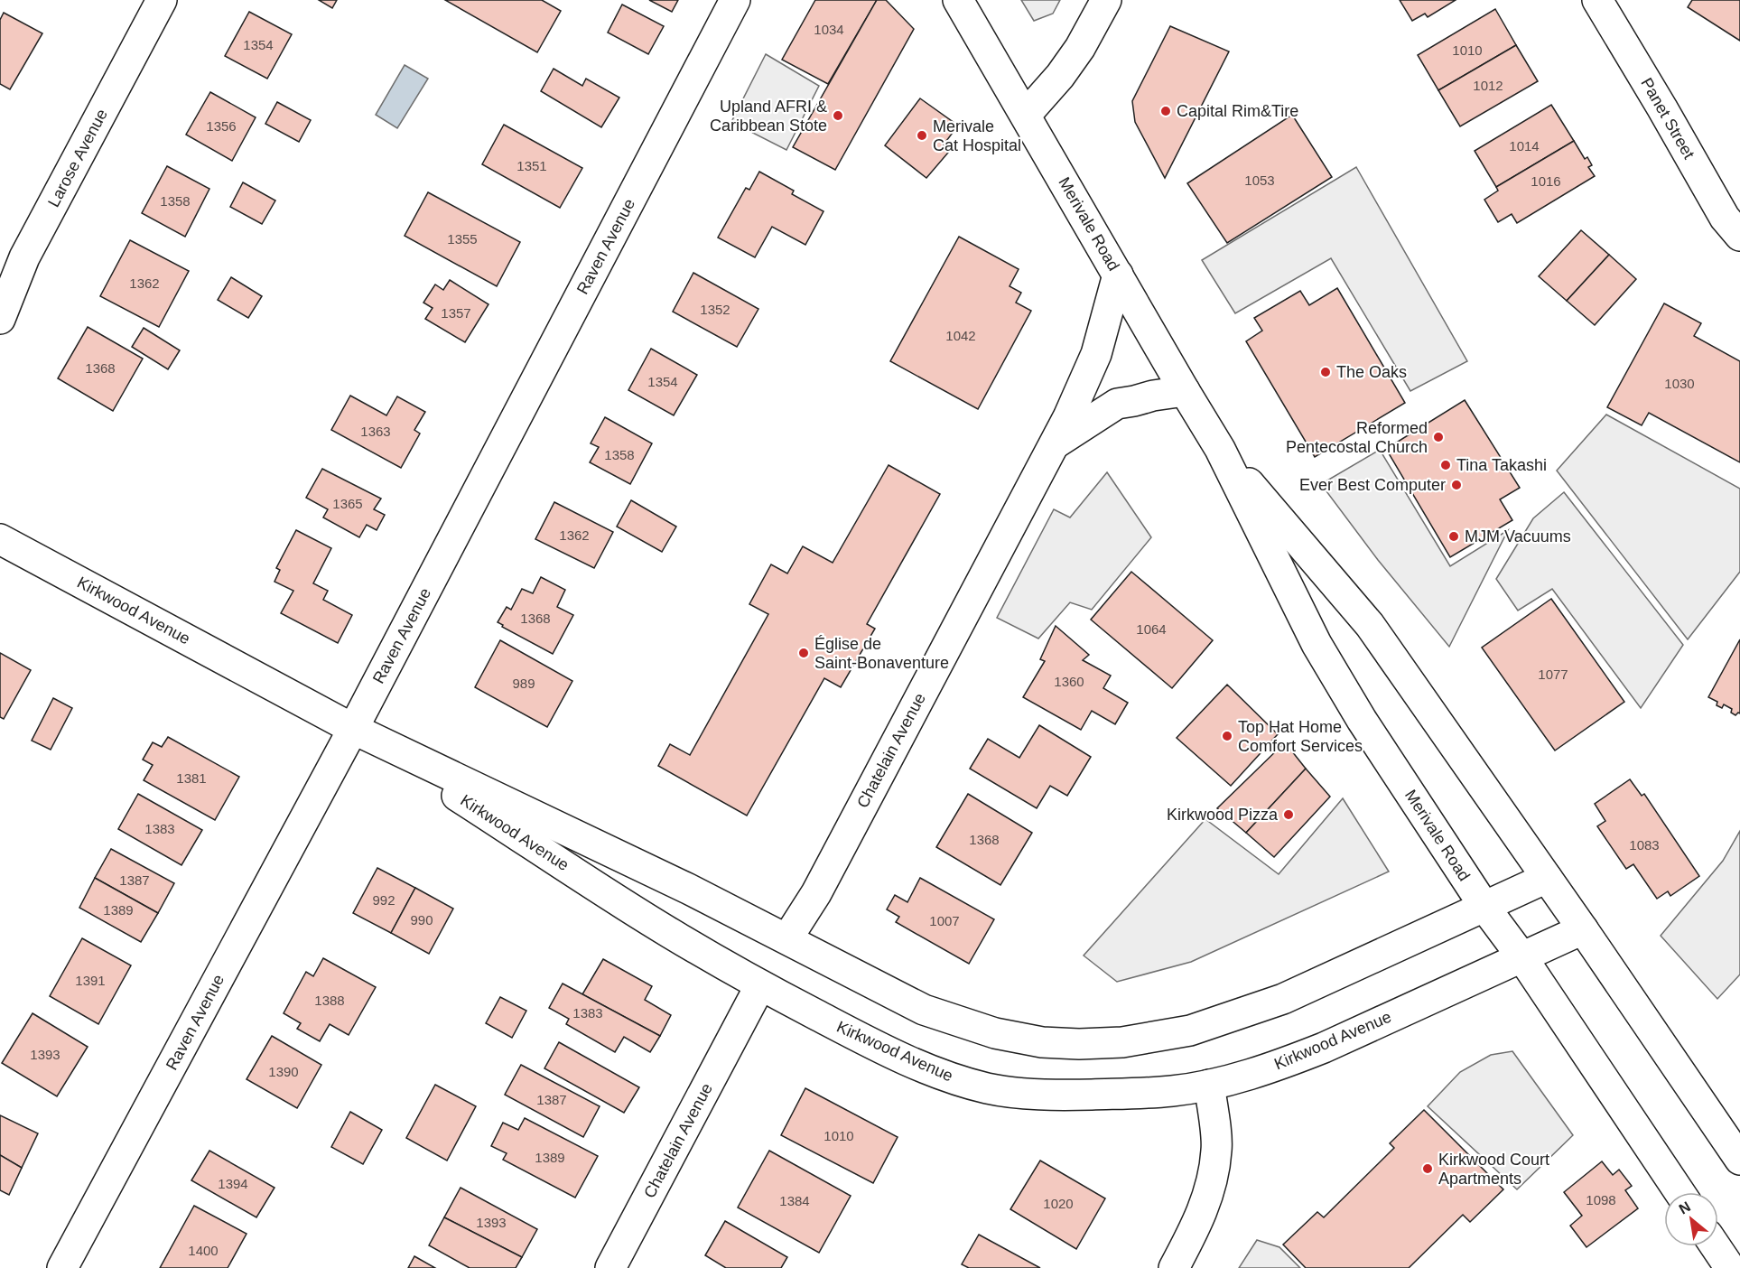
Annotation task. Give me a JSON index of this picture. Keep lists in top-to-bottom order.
{
  "streets": {
    "main road": [
      "Panet Street",
      "Larose Avenue",
      "Merivale Road",
      "Raven Avenue",
      "Kirkwood Avenue",
      "Chatelain Avenue"
    ]
  },
  "crossings": [
    ["Merivale Road", "Kirkwood Avenue"],
    ["Merivale Road", "Chatelain Avenue"],
    ["Raven Avenue", "Kirkwood Avenue"],
    ["Kirkwood Avenue", "Chatelain Avenue"]
  ],
  "places": [
    "Capital Rim&Tire",
    "Upland AFRI & Caribbean Stote",
    "Merivale Cat Hospital",
    "The Oaks",
    "Reformed Pentecostal Church",
    "Tina Takashi",
    "Ever Best Computer",
    "MJM Vacuums",
    "Église de Saint-Bonaventure",
    "Top Hat Home Comfort Services",
    "Kirkwood Pizza",
    "Kirkwood Court Apartments"
  ],
  "house_numbers": [
    "1034",
    "1354",
    "1010",
    "1012",
    "1356",
    "1014",
    "1351",
    "1053",
    "1016",
    "1358",
    "1355",
    "1362",
    "1352",
    "1357",
    "1042",
    "1368",
    "1354",
    "1030",
    "1363",
    "1358",
    "1365",
    "1362",
    "1368",
    "1064",
    "1077",
    "1360",
    "989",
    "1381",
    "1383",
    "1368",
    "1083",
    "1387",
    "992",
    "1389",
    "990",
    "1007",
    "1391",
    "1388",
    "1383",
    "1393",
    "1390",
    "1387",
    "1010",
    "1389",
    "1394",
    "1098",
    "1384",
    "1020",
    "1393",
    "1400"
  ],
  "north": "top left"
}
